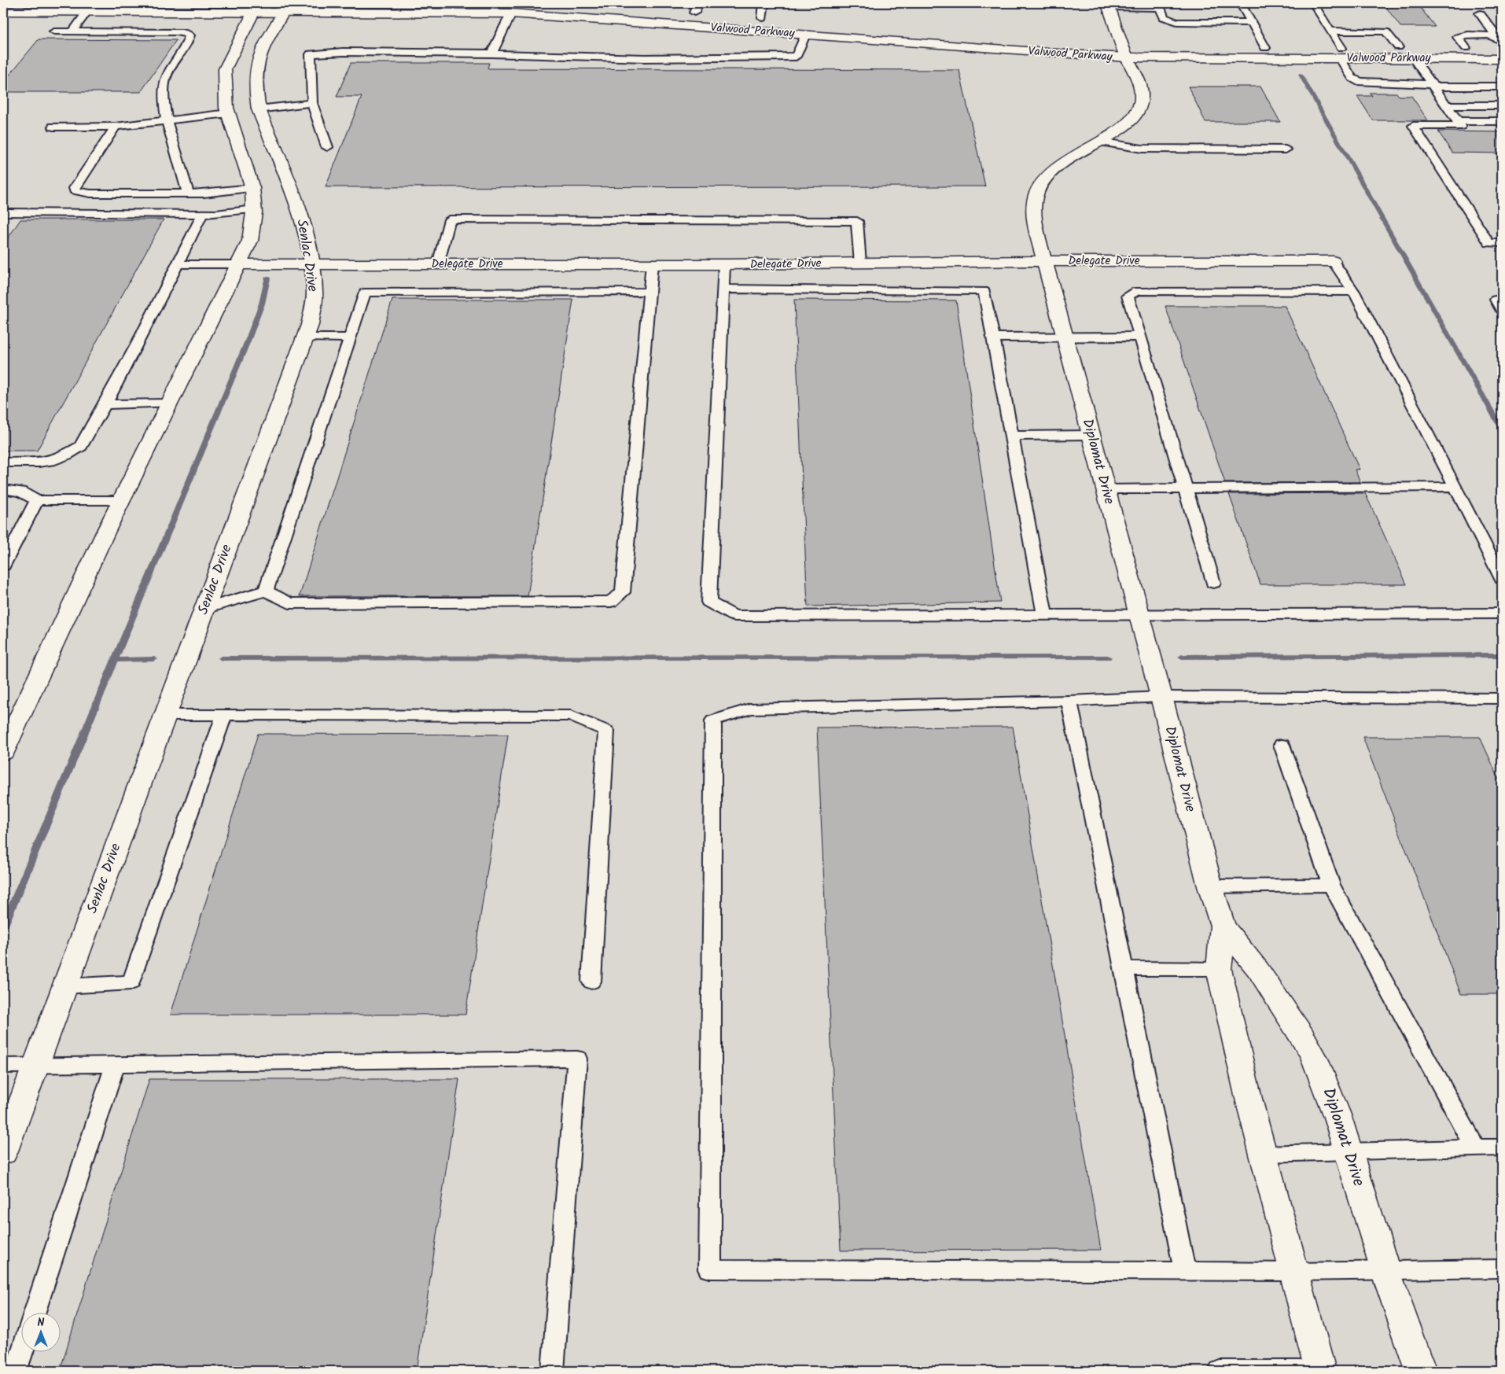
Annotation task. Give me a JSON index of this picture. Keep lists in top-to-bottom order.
{
  "streets": {
    "street": [
      "Valwood Parkway",
      "Senlac Drive",
      "Delegate Drive",
      "Diplomat Drive"
    ]
  },
  "crossings": [
    ["Valwood Parkway", "Senlac Drive"],
    ["Valwood Parkway", "Diplomat Drive"],
    ["Senlac Drive", "Delegate Drive"],
    ["Delegate Drive", "Diplomat Drive"]
  ],
  "north": "top"
}
